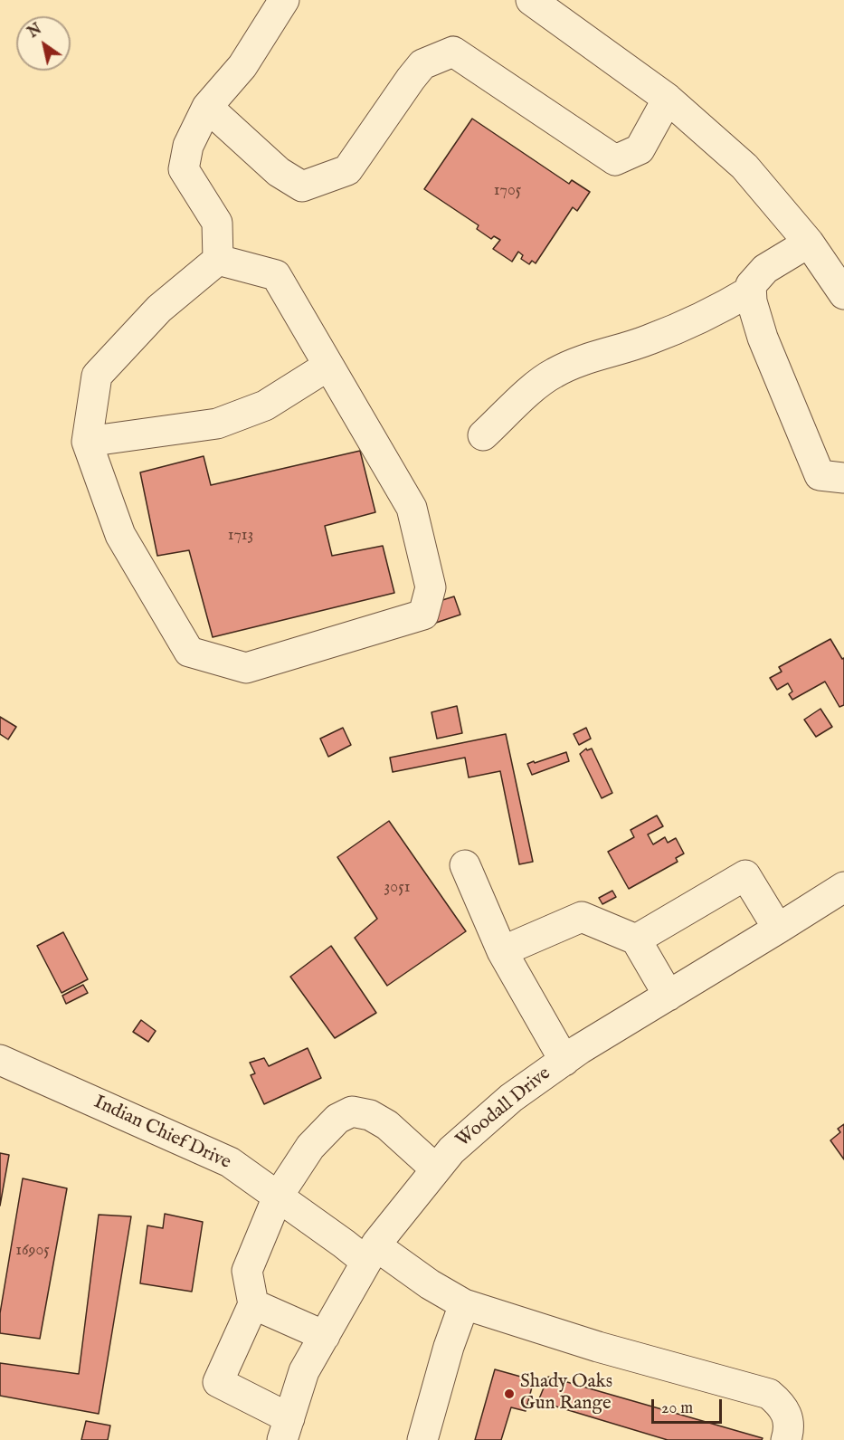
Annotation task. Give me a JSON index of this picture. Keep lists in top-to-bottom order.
{
  "streets": {
    "street": ["Woodall Drive", "Indian Chief Drive"]
  },
  "crossings": [
    ["Woodall Drive", "Indian Chief Drive"]
  ],
  "places": ["Shady Oaks Gun Range"],
  "house_numbers": [
    "1705",
    "1713",
    "3051",
    "16905"
  ],
  "scale_bar": "20 m",
  "north": "top left"
}
